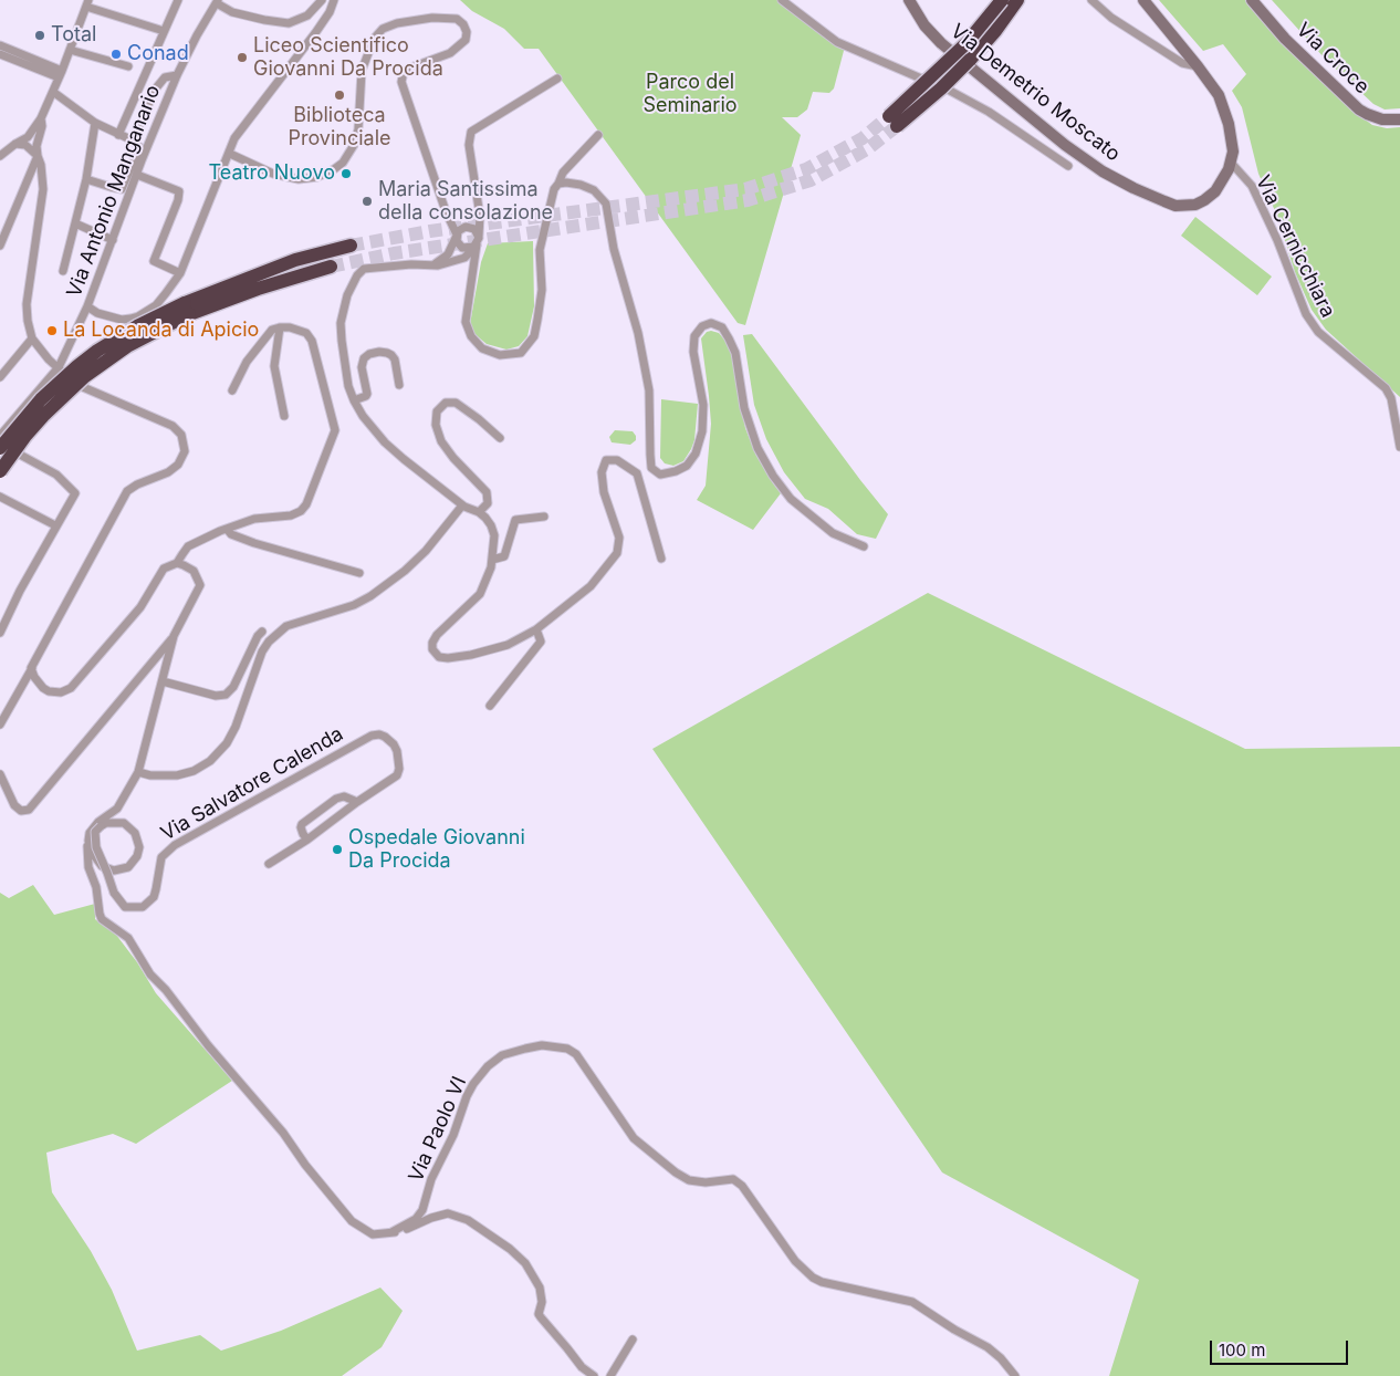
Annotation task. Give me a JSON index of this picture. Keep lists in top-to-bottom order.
{
  "streets": {
    "street": [
      "Via Croce",
      "Via Demetrio Moscato",
      "Via Antonio Manganario",
      "Via Cernicchiara",
      "Via Salvatore Calenda",
      "Via Paolo VI"
    ]
  },
  "crossings": [
    ["Via Demetrio Moscato", "Via Cernicchiara"]
  ],
  "parks": ["Parco del Seminario"],
  "places": [
    "Total",
    "Conad",
    "Liceo Scientifico Giovanni Da Procida",
    "Biblioteca Provinciale",
    "Teatro Nuovo",
    "Maria Santissima della consolazione",
    "La Locanda di Apicio",
    "Ospedale Giovanni Da Procida"
  ],
  "scale_bar": "100 m"
}
